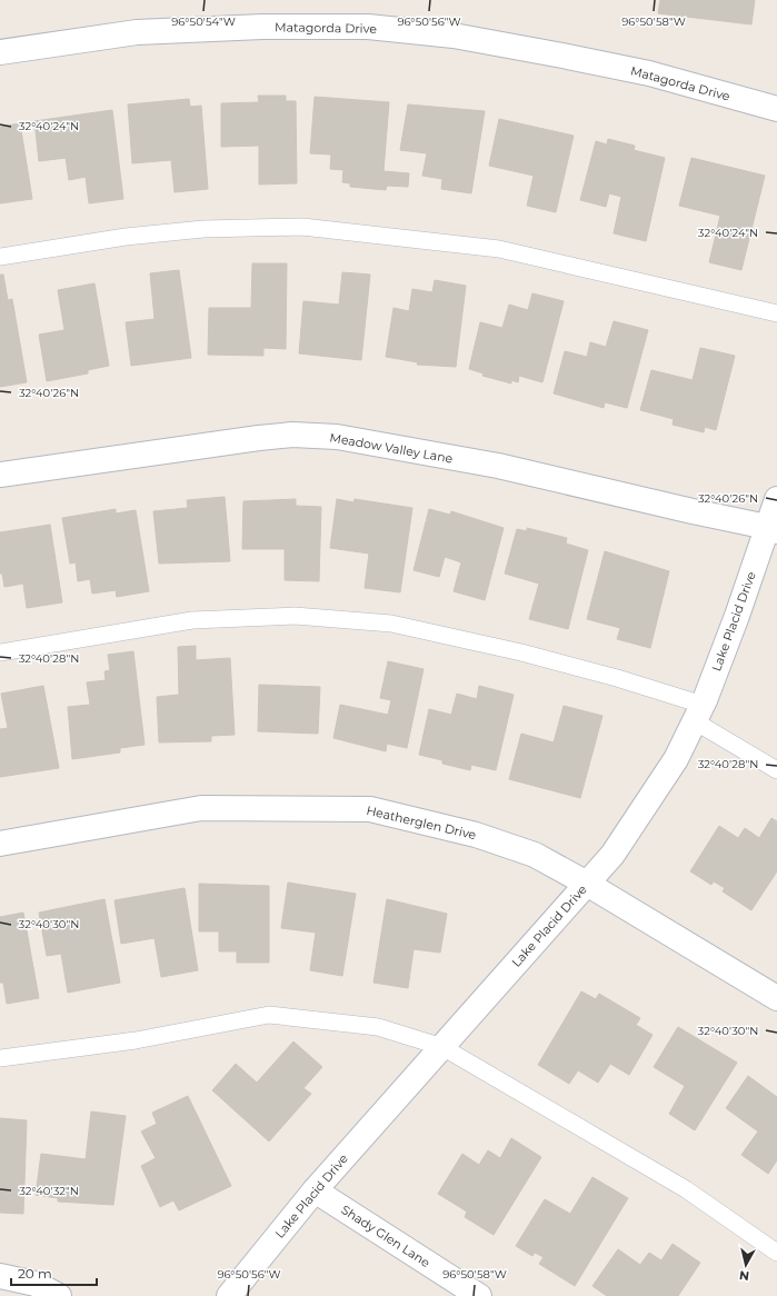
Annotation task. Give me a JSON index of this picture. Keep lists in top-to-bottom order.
{
  "streets": {
    "street": [
      "Matagorda Drive",
      "Meadow Valley Lane",
      "Lake Placid Drive",
      "Heatherglen Drive",
      "Shady Glen Lane"
    ]
  },
  "crossings": [
    ["Meadow Valley Lane", "Lake Placid Drive"],
    ["Lake Placid Drive", "Heatherglen Drive"],
    ["Lake Placid Drive", "Shady Glen Lane"]
  ],
  "scale_bar": "20 m",
  "north": "bottom",
  "coordinates": [
    "96°50'54\"W",
    "96°50'56\"W",
    "96°50'58\"W",
    "32°40'24\"N",
    "32°40'26\"N",
    "32°40'28\"N",
    "32°40'30\"N",
    "32°40'32\"N"
  ]
}
